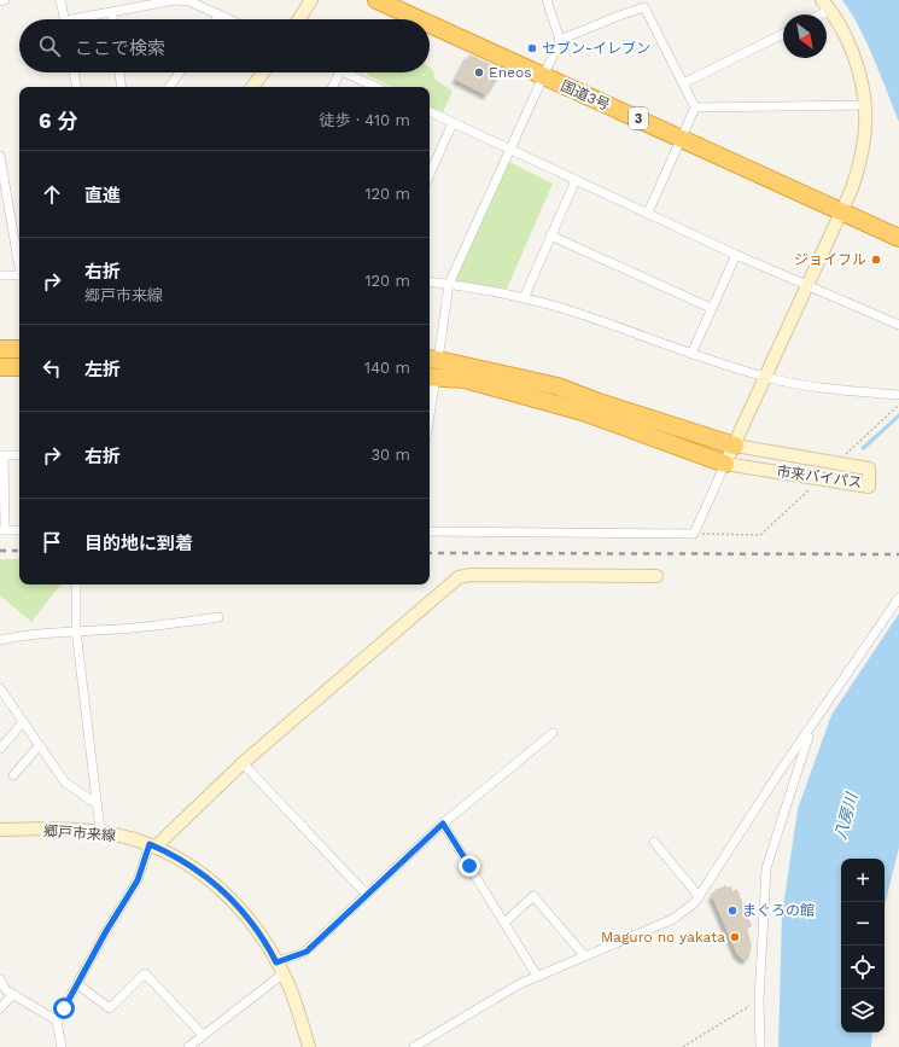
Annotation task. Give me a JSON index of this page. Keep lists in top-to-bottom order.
{
  "streets": {
    "highway": ["国道3号", "3", "市来バイパス"],
    "street": ["郷戸市来線"]
  },
  "water": ["八房川"],
  "places": [
    "セブン-イレブン",
    "Eneos",
    "ジョイフル",
    "まぐろの館",
    "Maguro no yakata"
  ],
  "north": "bottom right",
  "page": {
    "search": "ここで検索",
    "heading": ["6 分", "徒歩 · 410 m"],
    "list": [
      ["直進", "120 m"],
      ["右折", "郷戸市来線", "120 m"],
      ["左折", "140 m"],
      ["右折", "30 m"],
      "目的地に到着"
    ],
    "map_buttons": ["+", "−"]
  }
}
